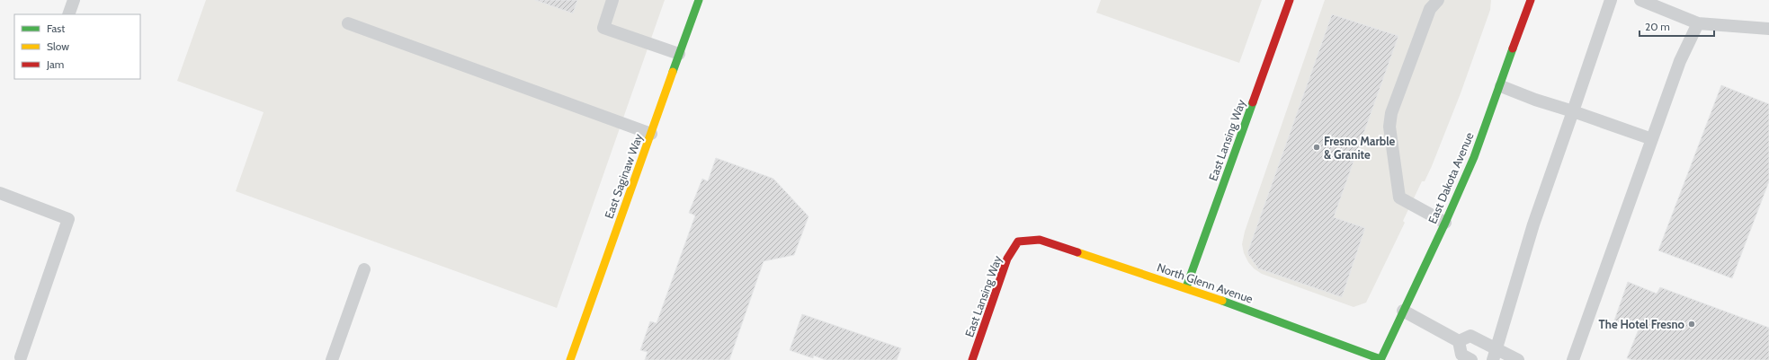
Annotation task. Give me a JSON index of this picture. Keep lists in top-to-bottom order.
{
  "streets": {
    "street": [
      "East Lansing Way",
      "East Saginaw Way",
      "East Dakota Avenue",
      "North Glenn Avenue"
    ]
  },
  "crossings": [
    ["East Lansing Way", "North Glenn Avenue"],
    ["East Dakota Avenue", "North Glenn Avenue"]
  ],
  "places": ["Fresno Marble & Granite", "The Hotel Fresno"],
  "legend": ["Fast", "Slow", "Jam"],
  "scale_bar": "20 m"
}
